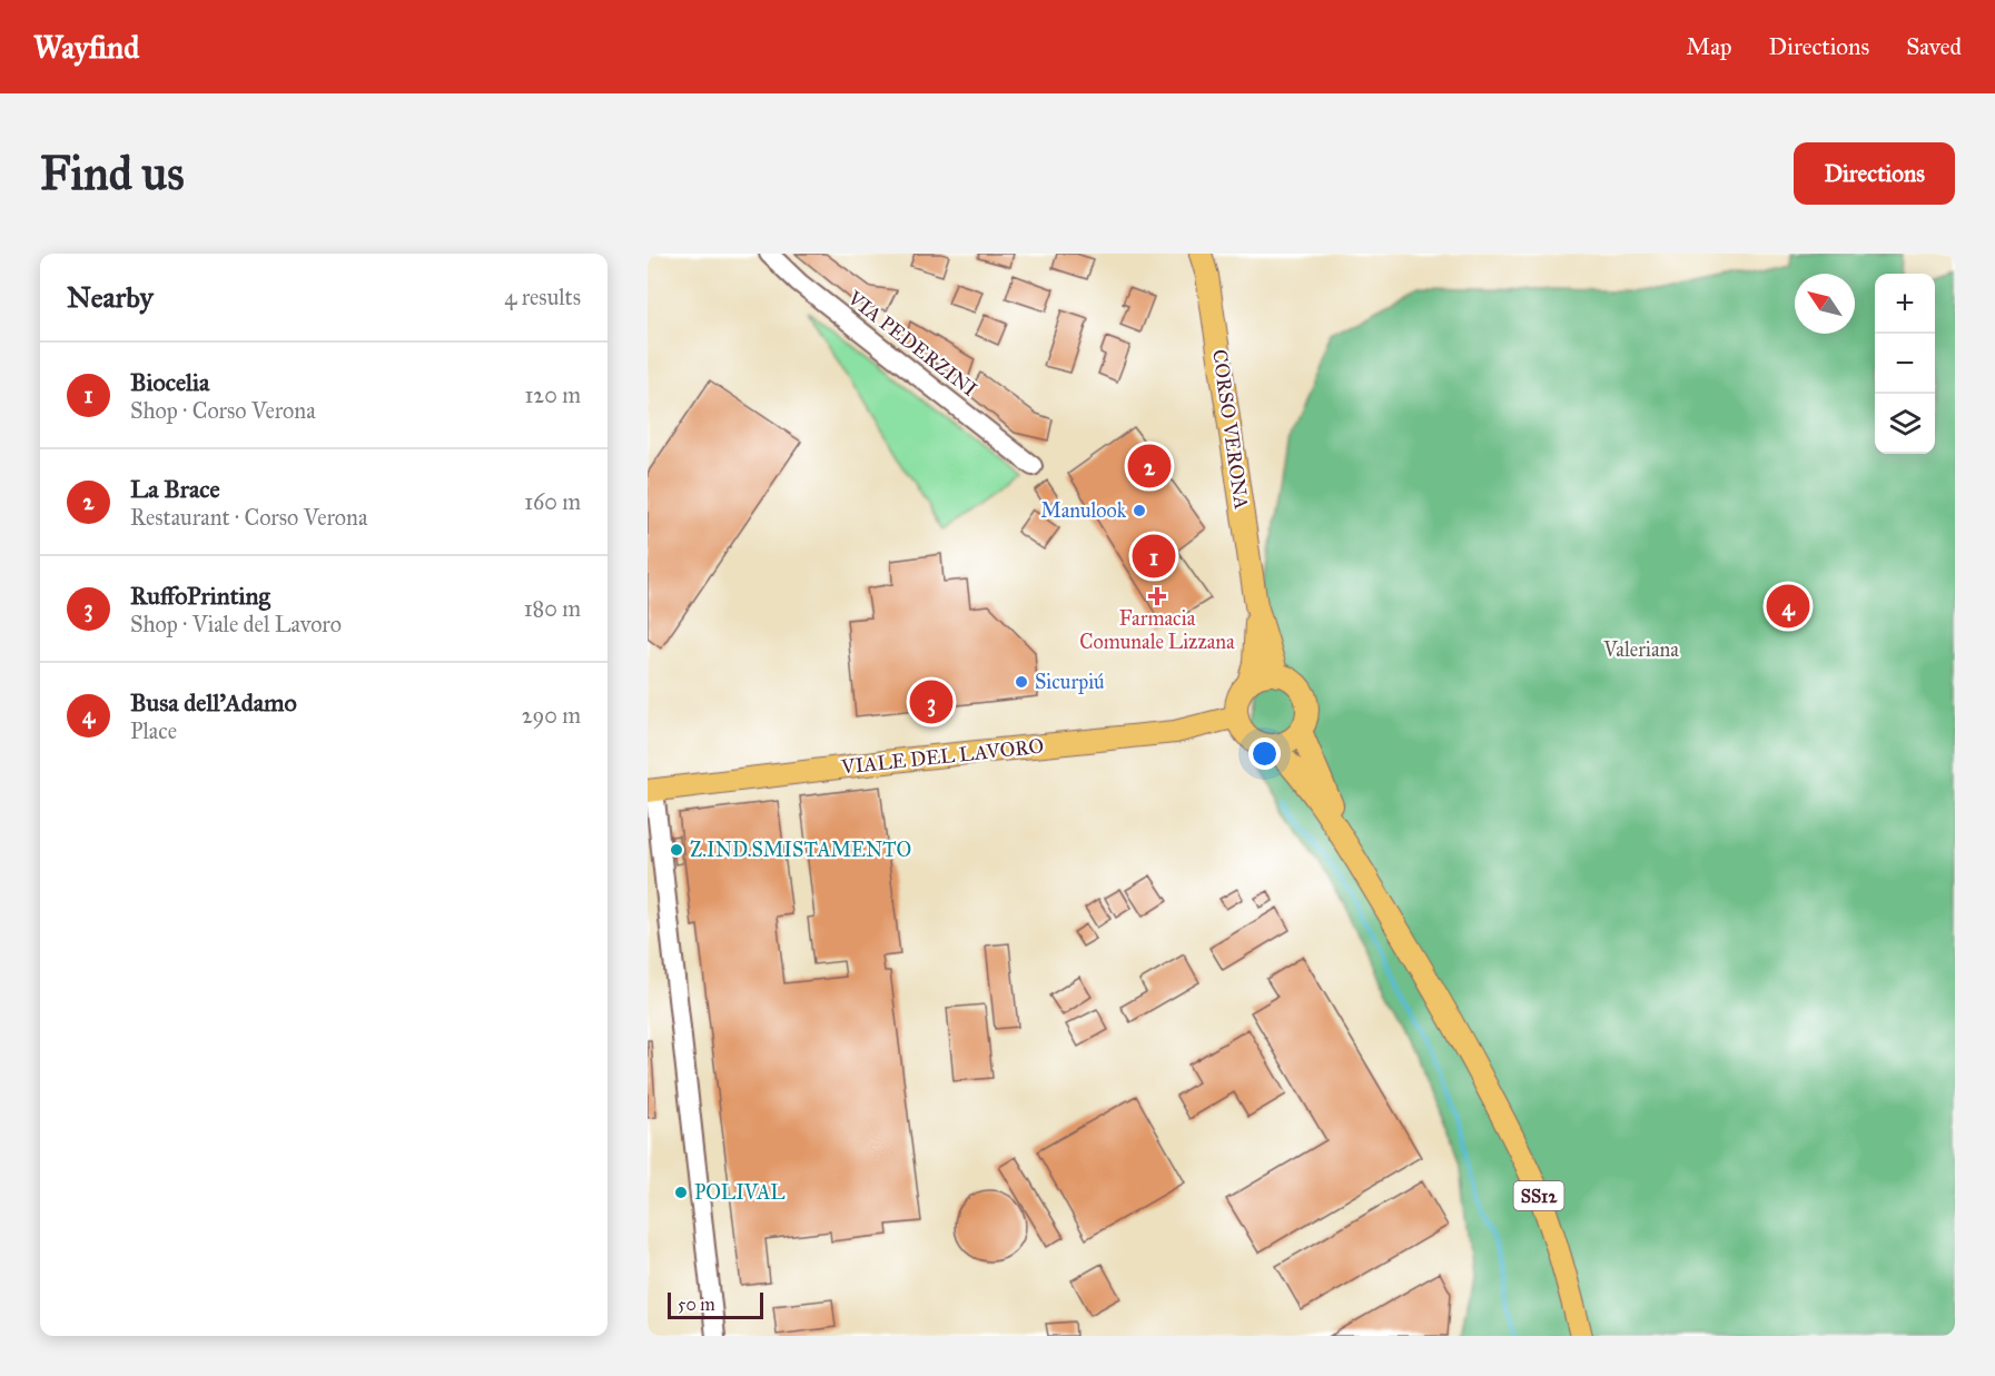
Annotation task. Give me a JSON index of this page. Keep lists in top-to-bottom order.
{
  "streets": {
    "main road": ["CORSO VERONA", "VIALE DEL LAVORO", "SS12"],
    "street": ["VIA PEDERZINI"]
  },
  "crossings": [
    ["VIALE DEL LAVORO", "SS12"]
  ],
  "parks": ["Valeriana"],
  "places": {
    "other": [
      "Manulook",
      "Sicurpiú",
      "Z.IND.SMISTAMENTO",
      "POLIVAL"
    ],
    "health": ["Farmacia Comunale Lizzana"]
  },
  "scale_bar": "50 m",
  "north": "top left",
  "page": {
    "header": "Wayfind",
    "nav": ["Map", "Directions", "Saved"],
    "buttons": "Directions",
    "title": "Find us",
    "heading": ["Nearby", "4 results"],
    "map_buttons": ["+", "−"],
    "list": [
      {
        "mark": "1",
        "name": "Biocelia",
        "note": "Shop · Corso Verona",
        "value": "120 m"
      },
      {
        "mark": "2",
        "name": "La Brace",
        "note": "Restaurant · Corso Verona",
        "value": "160 m"
      },
      {
        "mark": "3",
        "name": "RuffoPrinting",
        "note": "Shop · Viale del Lavoro",
        "value": "180 m"
      },
      {
        "mark": "4",
        "name": "Busa dell'Adamo",
        "note": "Place",
        "value": "290 m"
      }
    ],
    "pins": [
      "2",
      "1",
      "4",
      "3"
    ],
    "scale": "50 m"
  }
}
